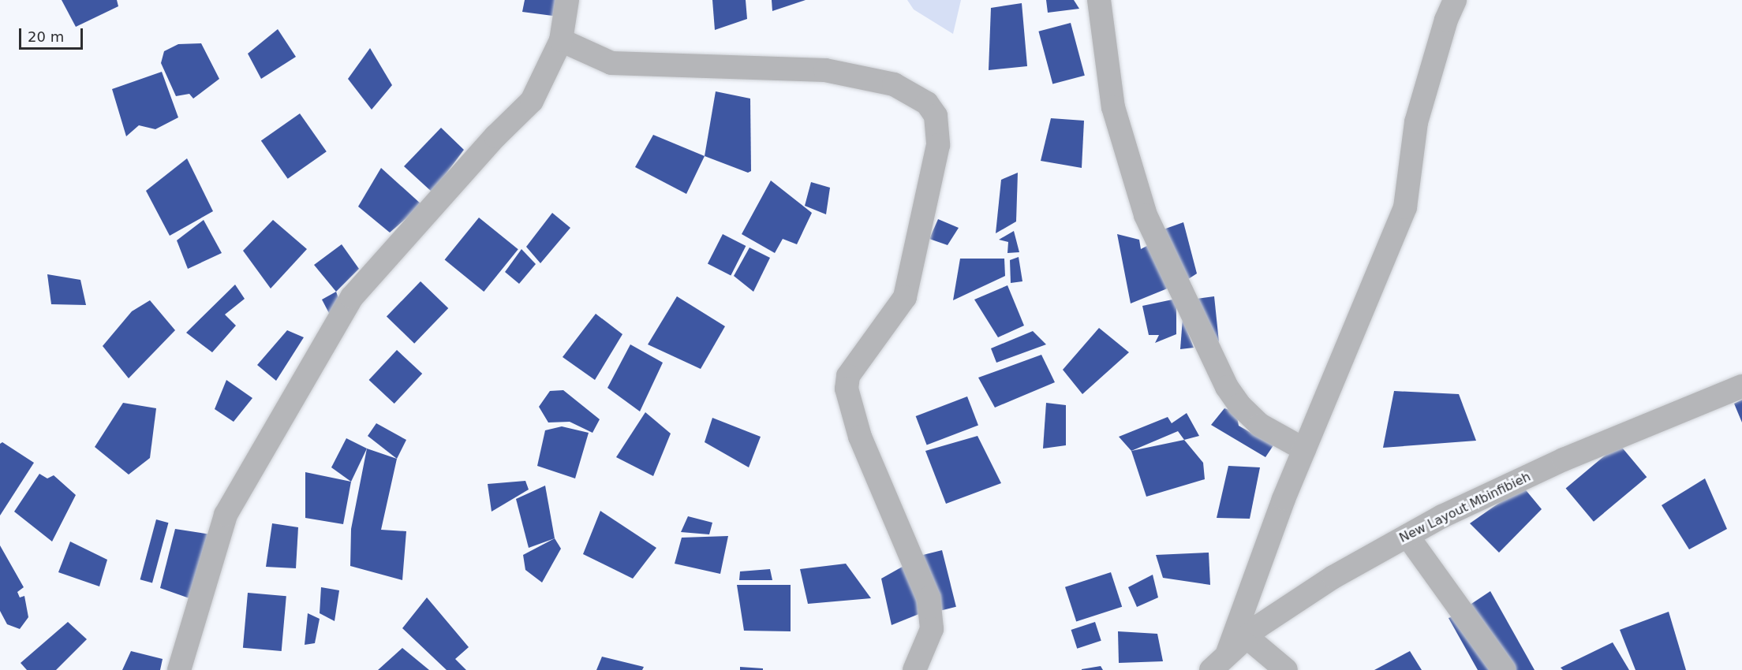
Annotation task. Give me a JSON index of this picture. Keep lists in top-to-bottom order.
{
  "streets": {
    "street": ["New Layout Mbinfibieh"]
  },
  "scale_bar": "20 m"
}
